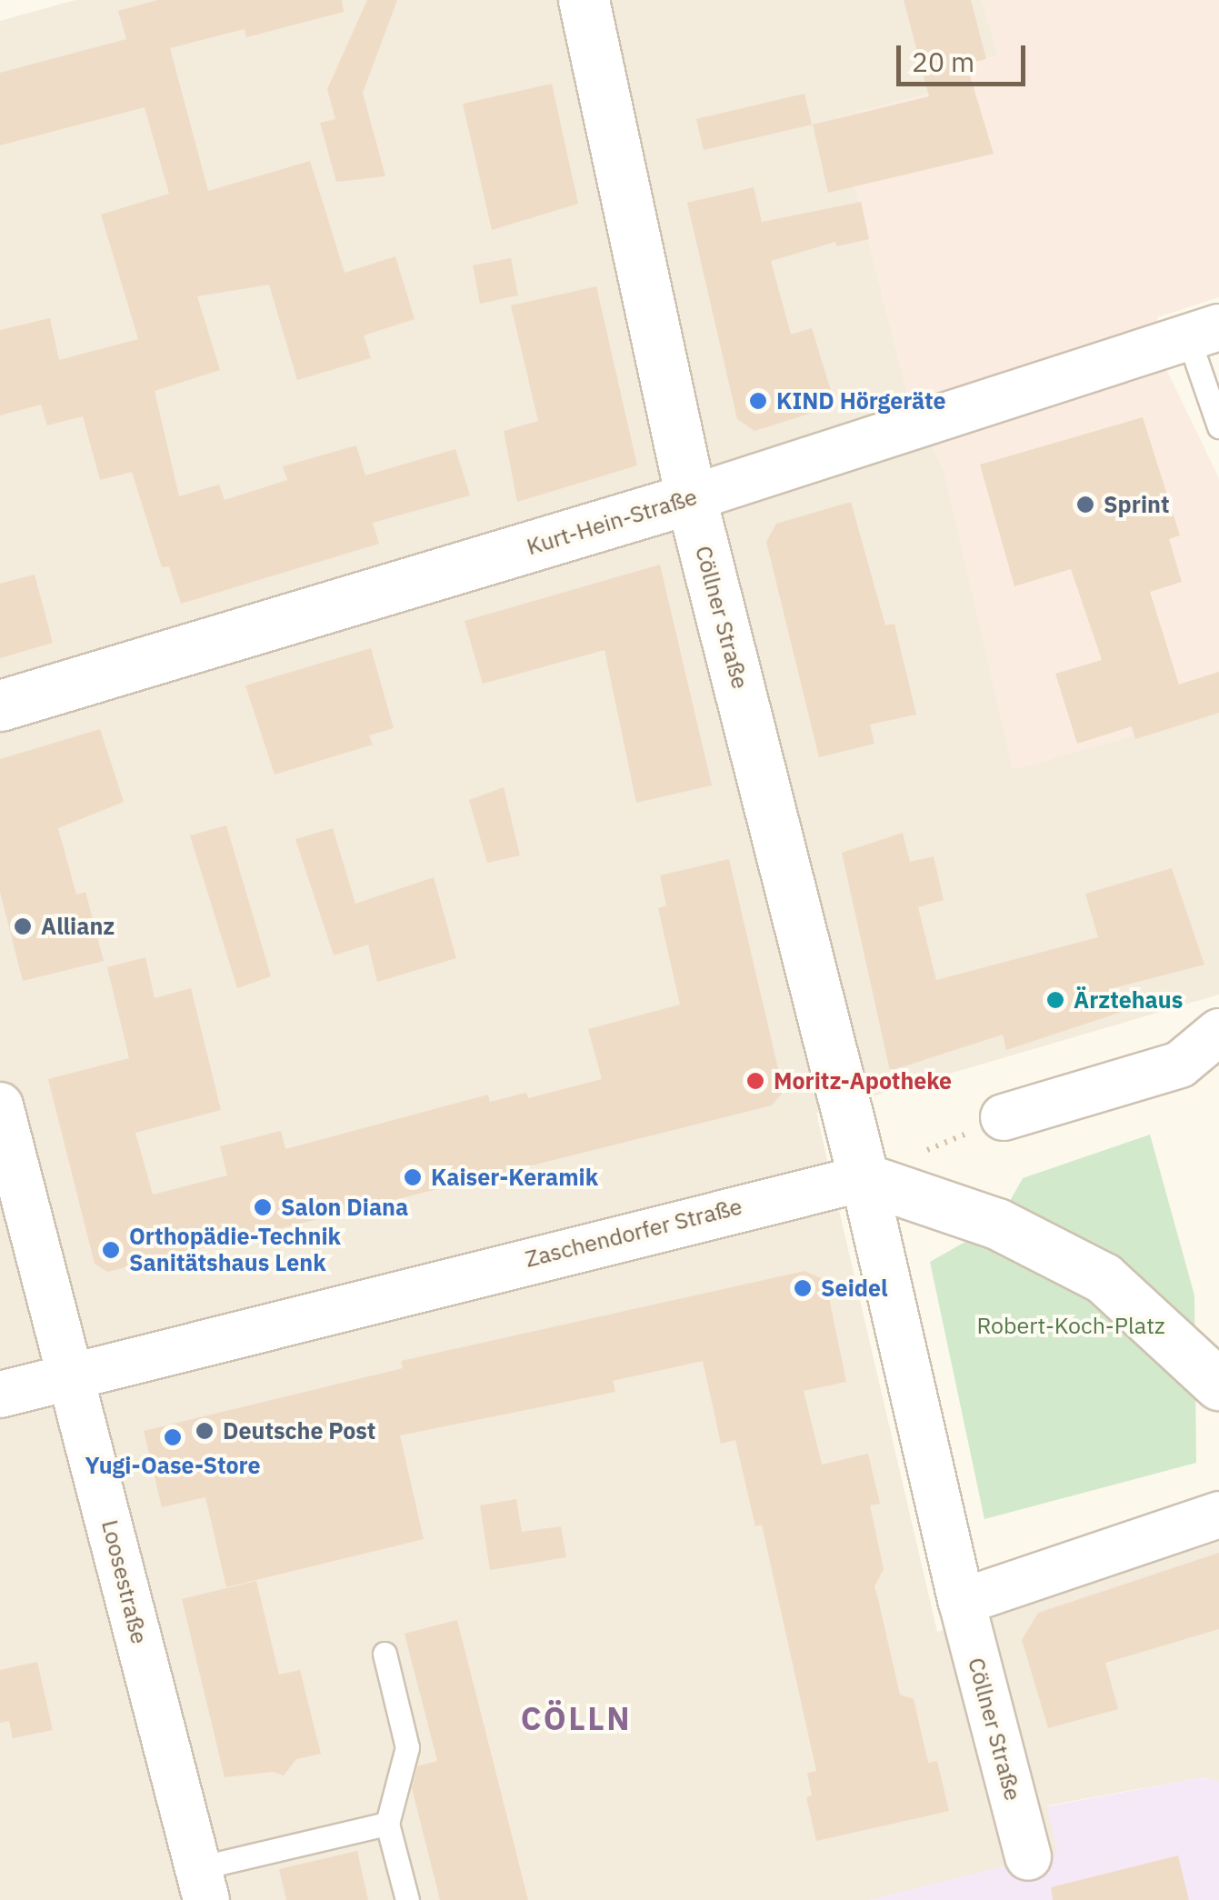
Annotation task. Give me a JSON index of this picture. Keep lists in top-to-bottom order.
{
  "streets": {
    "street": [
      "Kurt-Hein-Straße",
      "Cöllner Straße",
      "Zaschendorfer Straße",
      "Loosestraße"
    ]
  },
  "crossings": [
    ["Kurt-Hein-Straße", "Cöllner Straße"],
    ["Cöllner Straße", "Zaschendorfer Straße"],
    ["Zaschendorfer Straße", "Loosestraße"]
  ],
  "districts": ["CÖLLN"],
  "parks": ["Robert-Koch-Platz"],
  "places": [
    "KIND Hörgeräte",
    "Sprint",
    "Allianz",
    "Ärztehaus",
    "Moritz-Apotheke",
    "Kaiser-Keramik",
    "Salon Diana",
    "Orthopädie-Technik Sanitätshaus Lenk",
    "Seidel",
    "Deutsche Post",
    "Yugi-Oase-Store"
  ],
  "scale_bar": "20 m"
}
